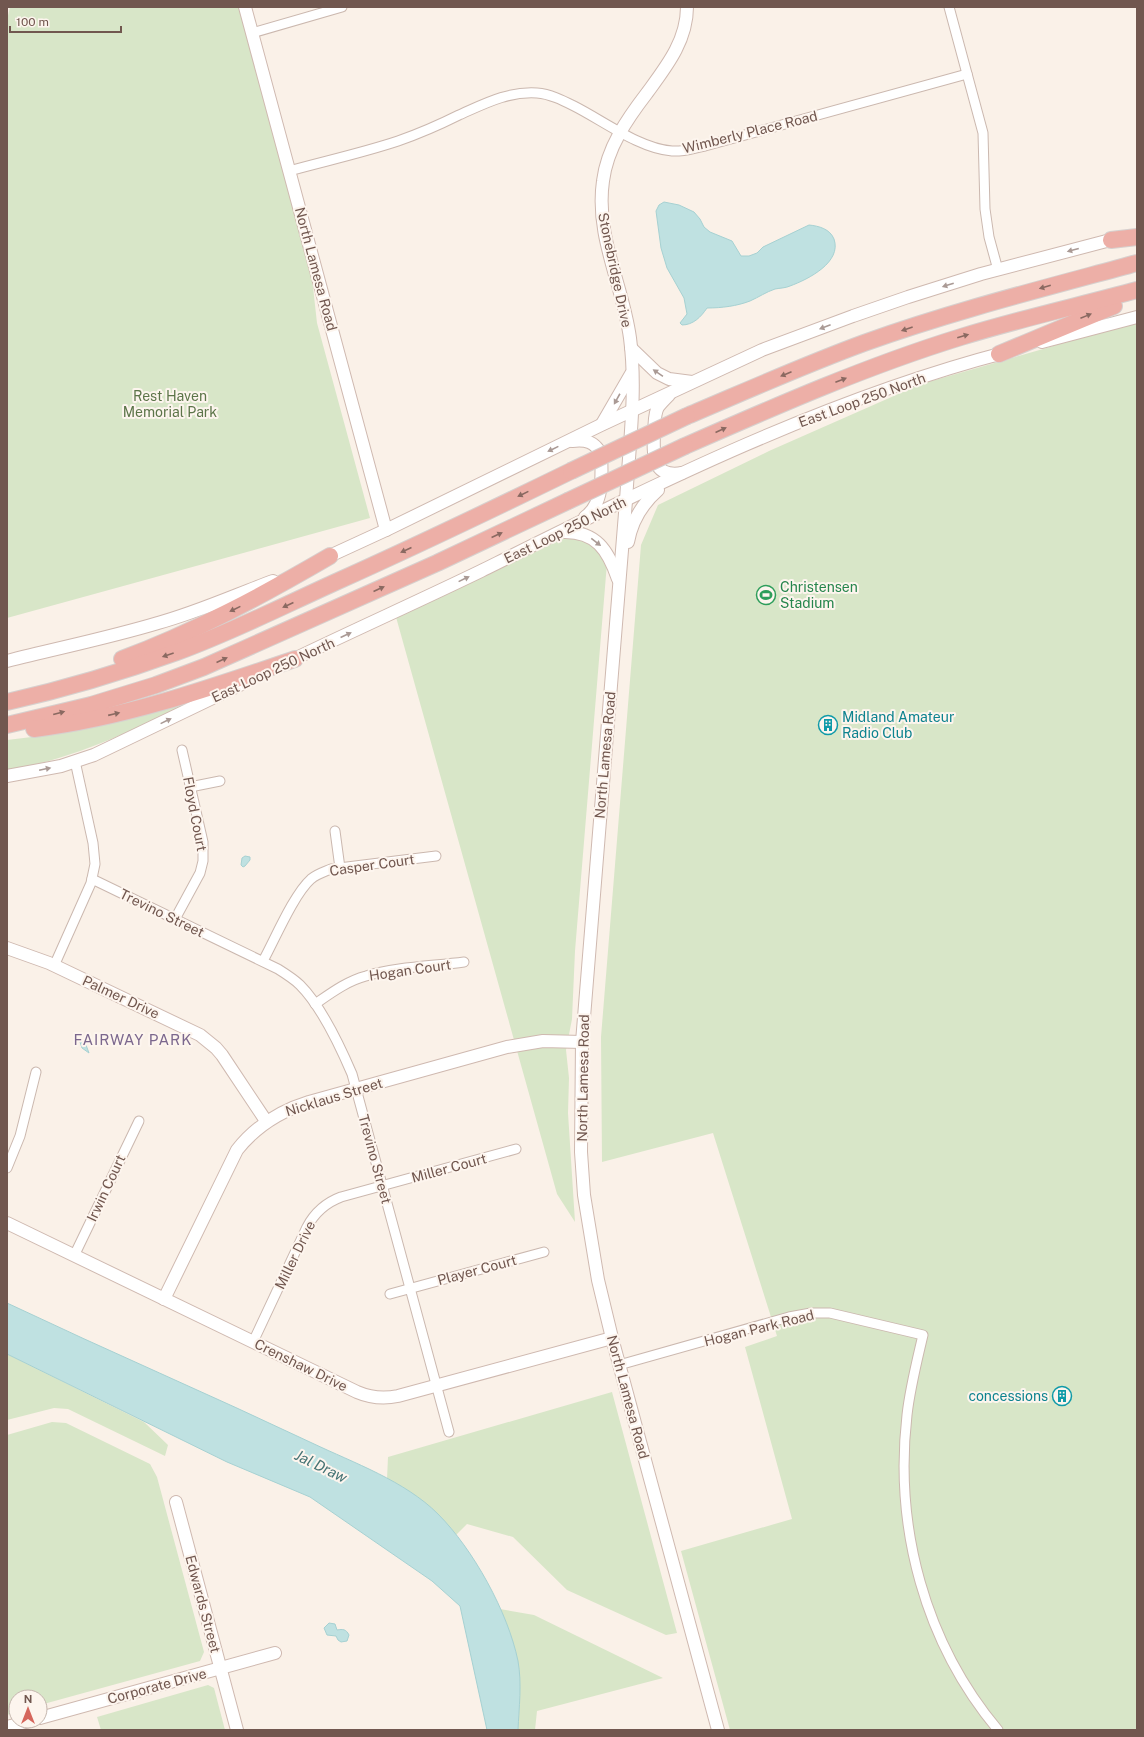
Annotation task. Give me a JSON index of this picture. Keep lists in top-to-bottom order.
{
  "streets": {
    "main road": [
      "North Lamesa Road",
      "Stonebridge Drive",
      "East Loop 250 North",
      "Palmer Drive",
      "Nicklaus Street",
      "Crenshaw Drive",
      "Edwards Street",
      "Corporate Drive"
    ],
    "street": [
      "Wimberly Place Road",
      "Floyd Court",
      "Casper Court",
      "Trevino Street",
      "Hogan Court",
      "Miller Court",
      "Irwin Court",
      "Miller Drive",
      "Player Court",
      "Hogan Park Road"
    ]
  },
  "crossings": [
    ["Wimberly Place Road", "North Lamesa Road"],
    ["Wimberly Place Road", "Stonebridge Drive"],
    ["North Lamesa Road", "Stonebridge Drive"],
    ["North Lamesa Road", "East Loop 250 North"],
    ["North Lamesa Road", "Nicklaus Street"],
    ["North Lamesa Road", "Hogan Park Road"],
    ["North Lamesa Road", "Crenshaw Drive"],
    ["Floyd Court", "Trevino Street"],
    ["Casper Court", "Trevino Street"],
    ["Trevino Street", "Hogan Court"],
    ["Trevino Street", "Nicklaus Street"],
    ["Trevino Street", "Miller Court"],
    ["Trevino Street", "Miller Drive"],
    ["Trevino Street", "Player Court"],
    ["Trevino Street", "Crenshaw Drive"],
    ["Palmer Drive", "Nicklaus Street"],
    ["Nicklaus Street", "Crenshaw Drive"],
    ["Miller Court", "Miller Drive"],
    ["Irwin Court", "Crenshaw Drive"],
    ["Miller Drive", "Crenshaw Drive"],
    ["Edwards Street", "Corporate Drive"]
  ],
  "districts": ["FAIRWAY PARK"],
  "water": ["Jal Draw"],
  "parks": ["Rest Haven Memorial Park"],
  "places": {
    "sports": ["Christensen Stadium"],
    "building": ["Midland Amateur Radio Club", "concessions"]
  },
  "scale_bar": "100 m",
  "north": "top"
}
